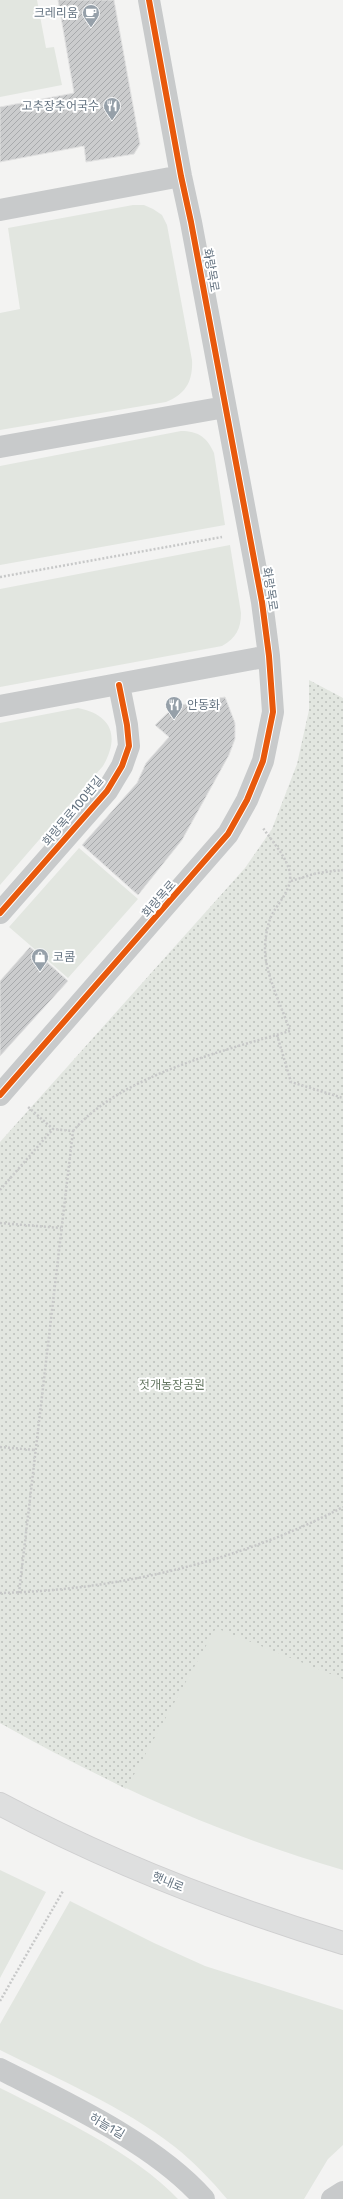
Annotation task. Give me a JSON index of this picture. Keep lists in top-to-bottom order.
{
  "streets": {
    "main road": ["햇내로"],
    "street": ["화랑목로", "화랑목로100번길", "하늘1길"]
  },
  "parks": ["젓개농장공원"],
  "places": {
    "cafe": ["크레리움"],
    "restaurant": ["고추장추어국수", "안동화"],
    "shop": ["코콤"]
  }
}
